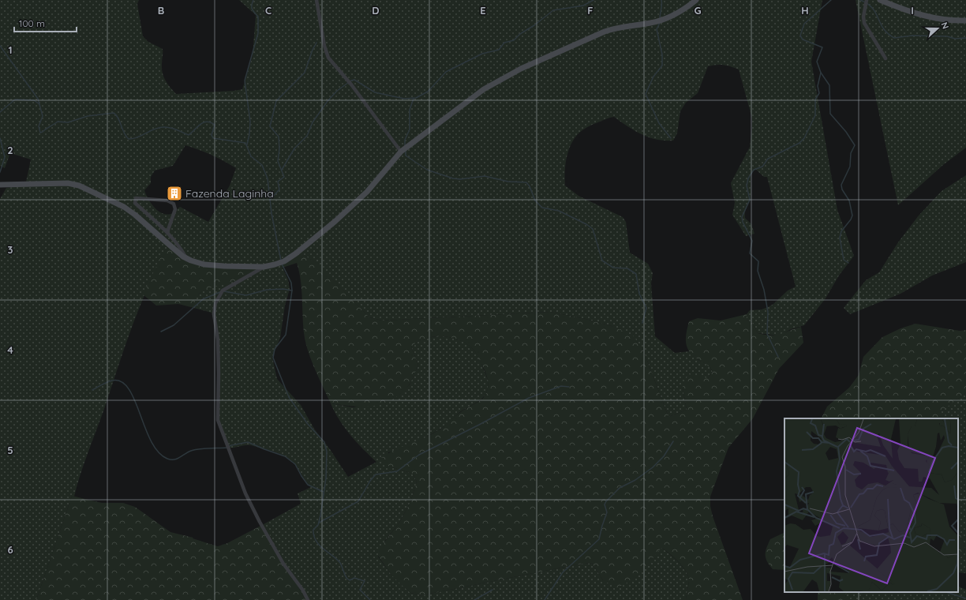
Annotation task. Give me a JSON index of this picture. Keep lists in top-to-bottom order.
{
  "places": {
    "building": ["Fazenda Laginha"]
  },
  "scale_bar": "100 m",
  "north": "right",
  "grid": {
    "columns": [
      "B",
      "C",
      "D",
      "E",
      "F",
      "G",
      "H",
      "I"
    ],
    "rows": [
      "1",
      "2",
      "3",
      "4",
      "5",
      "6"
    ]
  }
}
